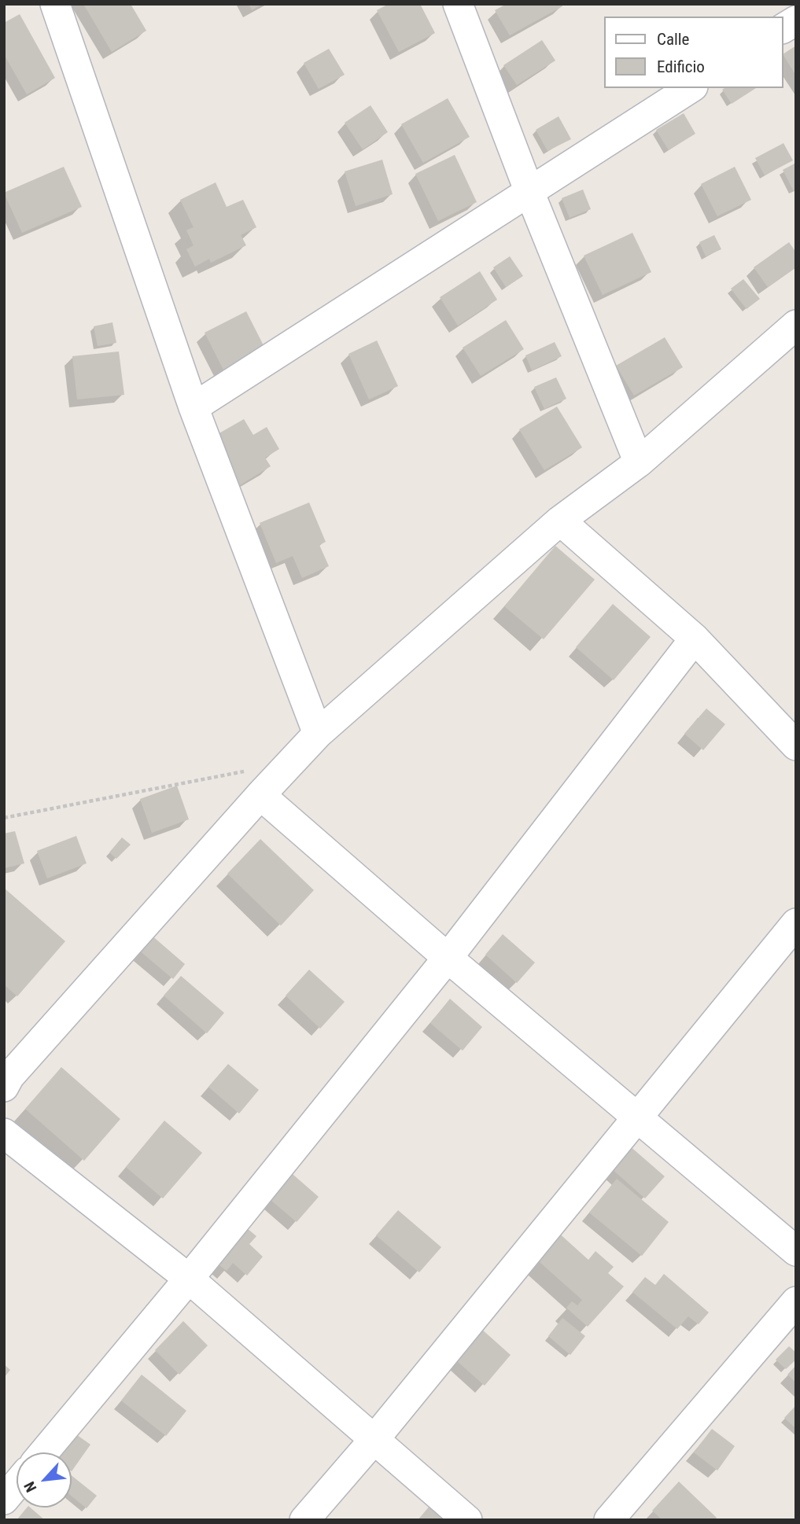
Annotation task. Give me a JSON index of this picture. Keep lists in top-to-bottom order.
{
  "legend": ["Calle", "Edificio"],
  "north": "bottom left"
}
